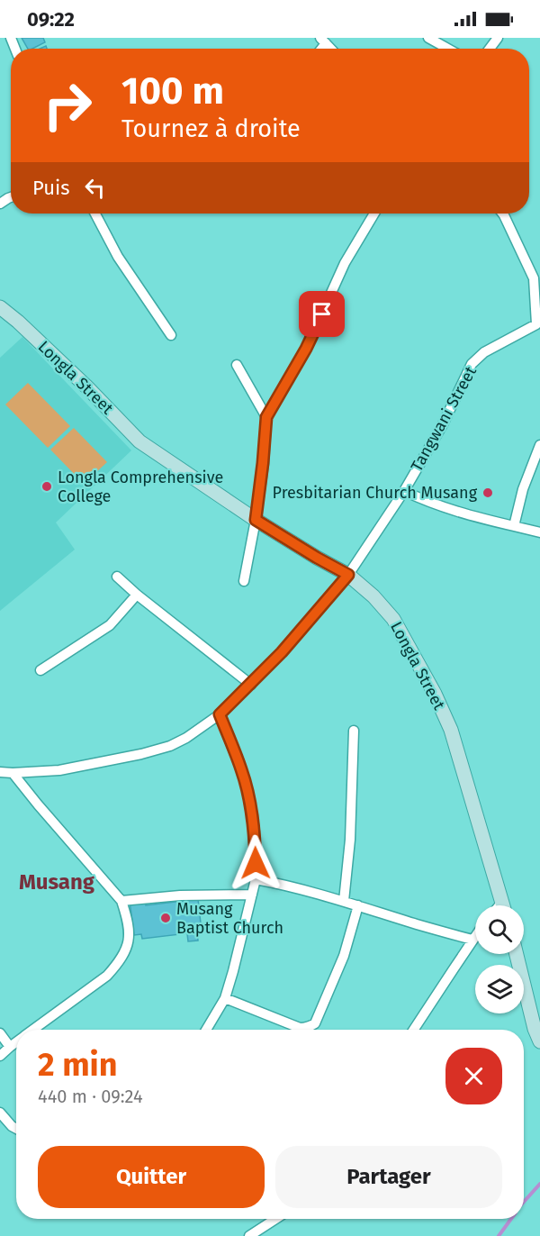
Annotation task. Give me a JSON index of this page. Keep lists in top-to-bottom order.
{
  "streets": {
    "main road": ["Longla Street"],
    "street": ["Tangwani Street"]
  },
  "crossings": [
    ["Longla Street", "Tangwani Street"]
  ],
  "districts": ["Musang"],
  "places": ["Longla Comprehensive College", "Presbitarian Church Musang", "Musang Baptist Church"],
  "page": {
    "status": "09:22",
    "turn": ["100 m", "Tournez à droite"],
    "then": "Puis",
    "heading": ["2 min", "440 m · 09:24"],
    "buttons": ["Quitter", "Partager"]
  }
}
